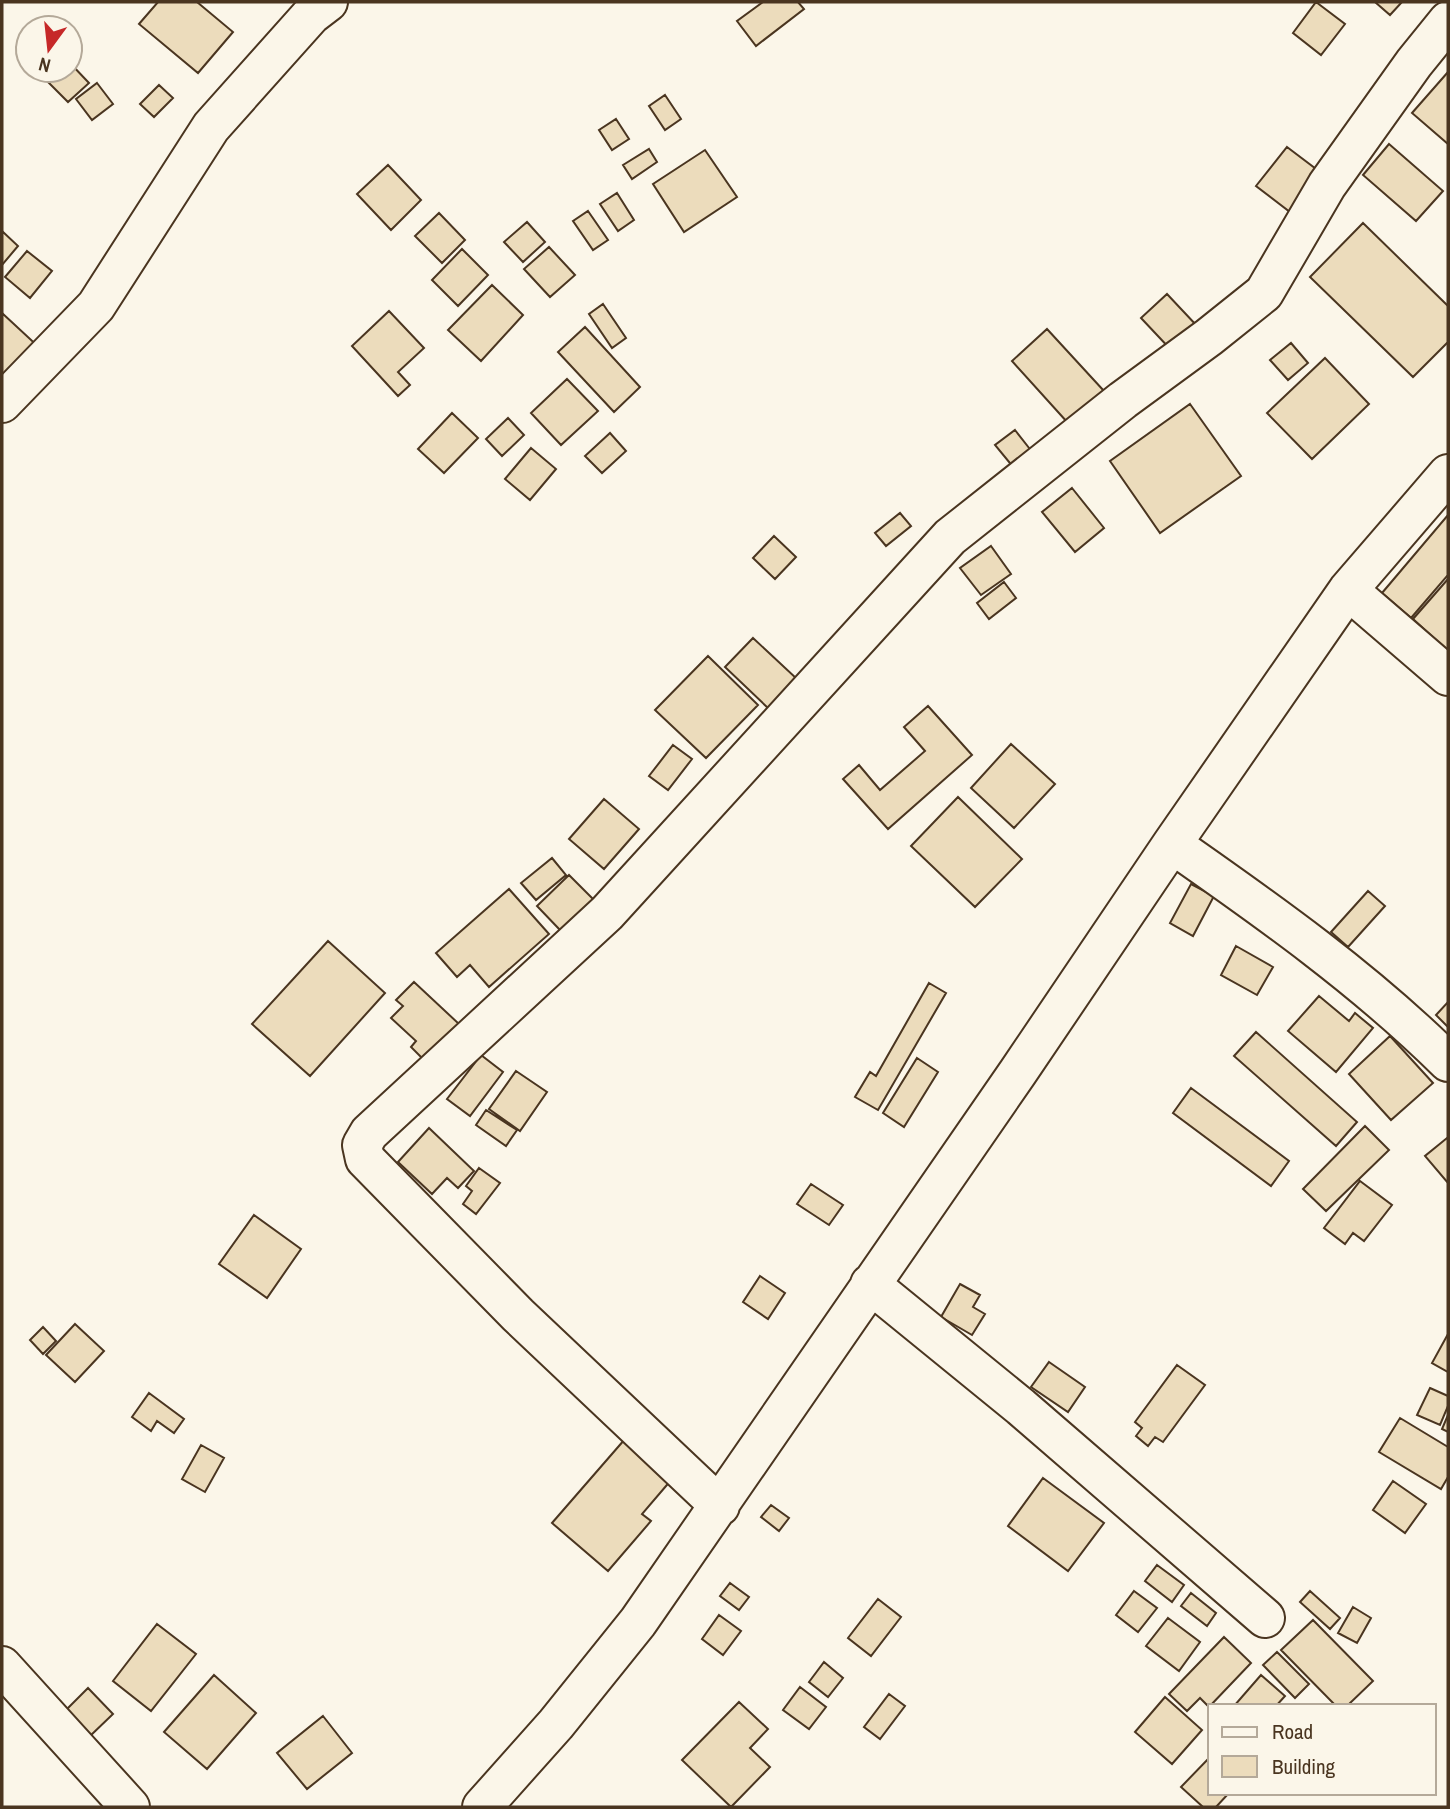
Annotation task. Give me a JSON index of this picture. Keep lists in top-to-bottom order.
{
  "legend": ["Road", "Building"],
  "north": "bottom"
}
